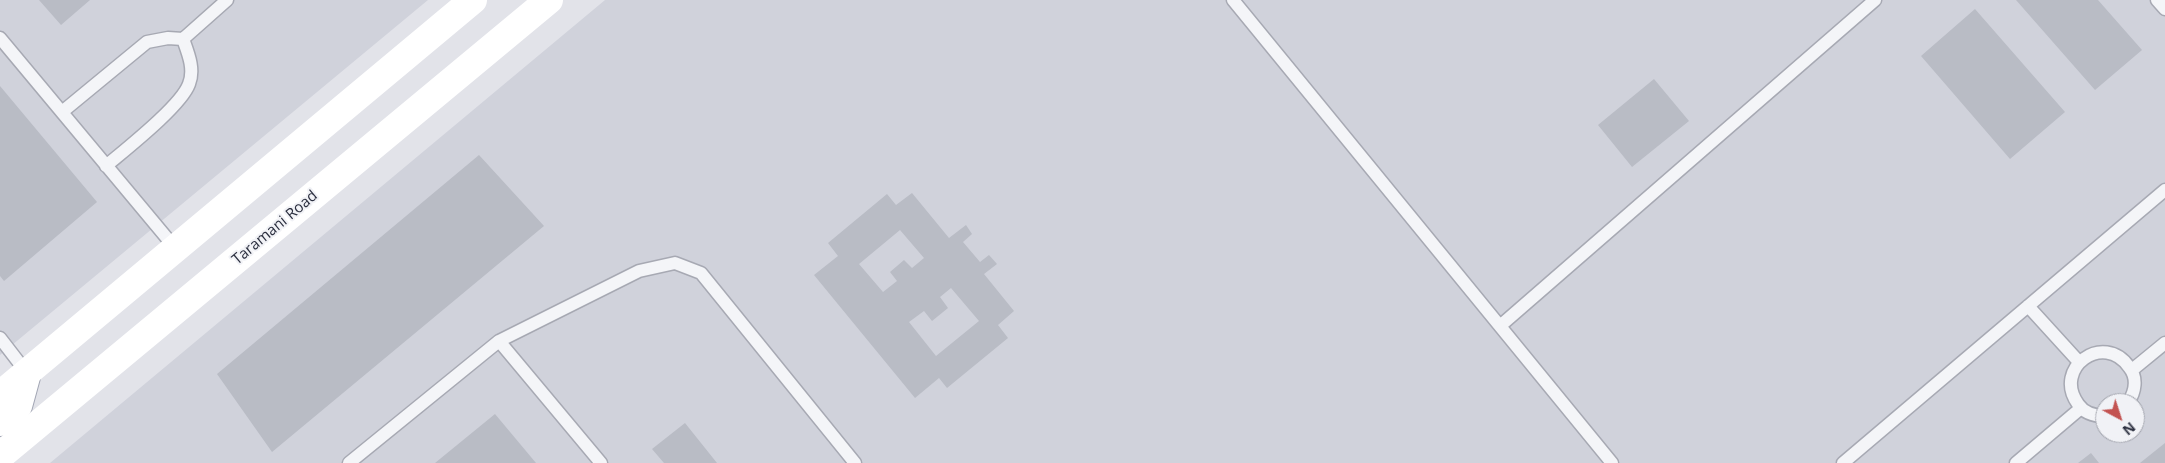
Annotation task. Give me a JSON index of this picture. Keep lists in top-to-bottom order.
{
  "streets": {
    "street": ["Taramani Road"]
  },
  "north": "bottom right"
}
